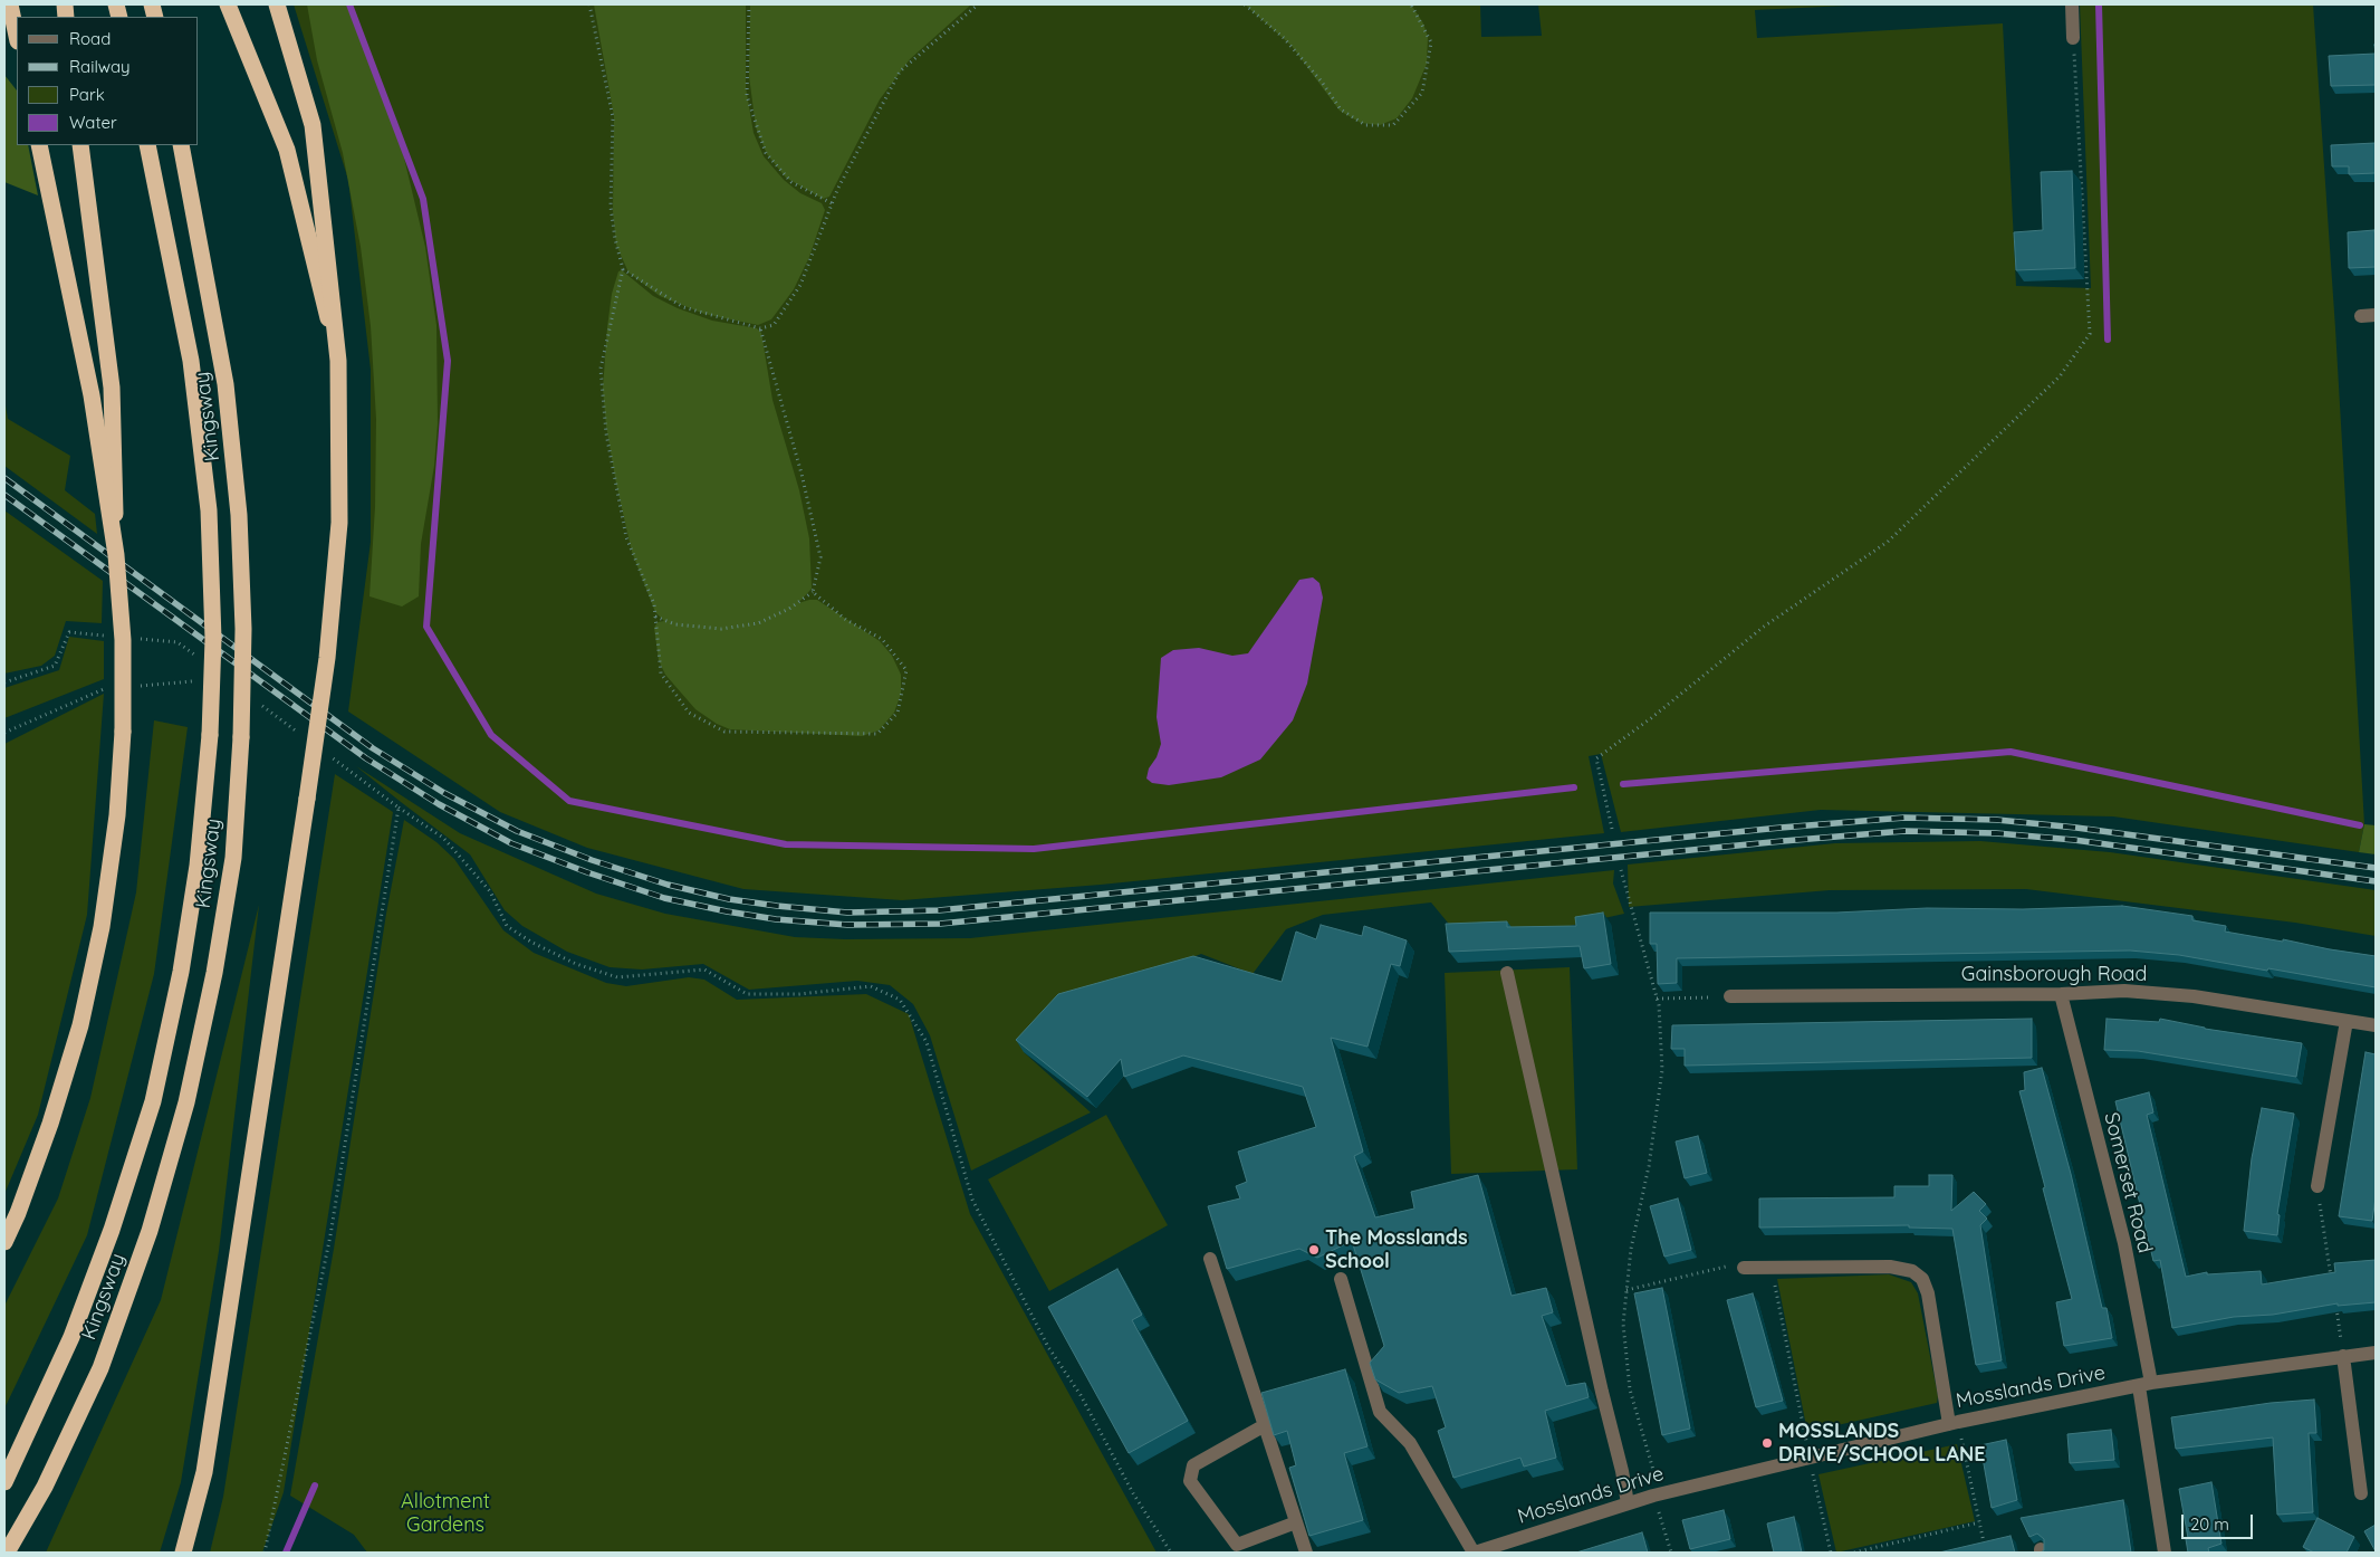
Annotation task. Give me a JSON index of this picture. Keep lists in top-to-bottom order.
{
  "streets": {
    "highway": ["Kingsway"],
    "street": ["Gainsborough Road", "Somerset Road", "Mosslands Drive"]
  },
  "crossings": [
    ["Gainsborough Road", "Somerset Road"],
    ["Somerset Road", "Mosslands Drive"]
  ],
  "parks": ["Allotment Gardens"],
  "places": ["The Mosslands School", "MOSSLANDS DRIVE/SCHOOL LANE"],
  "legend": [
    "Road",
    "Railway",
    "Park",
    "Water"
  ],
  "scale_bar": "20 m"
}
